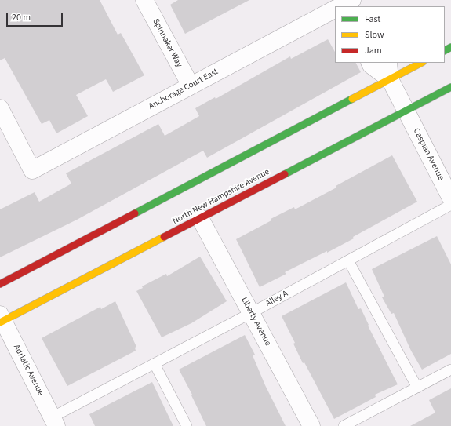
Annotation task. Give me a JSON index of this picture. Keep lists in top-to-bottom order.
{
  "streets": {
    "street": [
      "Spinnaker Way",
      "Anchorage Court East",
      "Caspian Avenue",
      "North New Hampshire Avenue",
      "Liberty Avenue",
      "Adriatic Avenue"
    ],
    "lane": ["Alley A"]
  },
  "crossings": [
    ["Spinnaker Way", "Anchorage Court East"],
    ["Caspian Avenue", "North New Hampshire Avenue"],
    ["North New Hampshire Avenue", "Liberty Avenue"],
    ["North New Hampshire Avenue", "Adriatic Avenue"],
    ["Alley A", "Liberty Avenue"],
    ["Alley A", "Adriatic Avenue"]
  ],
  "legend": ["Fast", "Slow", "Jam"],
  "scale_bar": "20 m"
}
